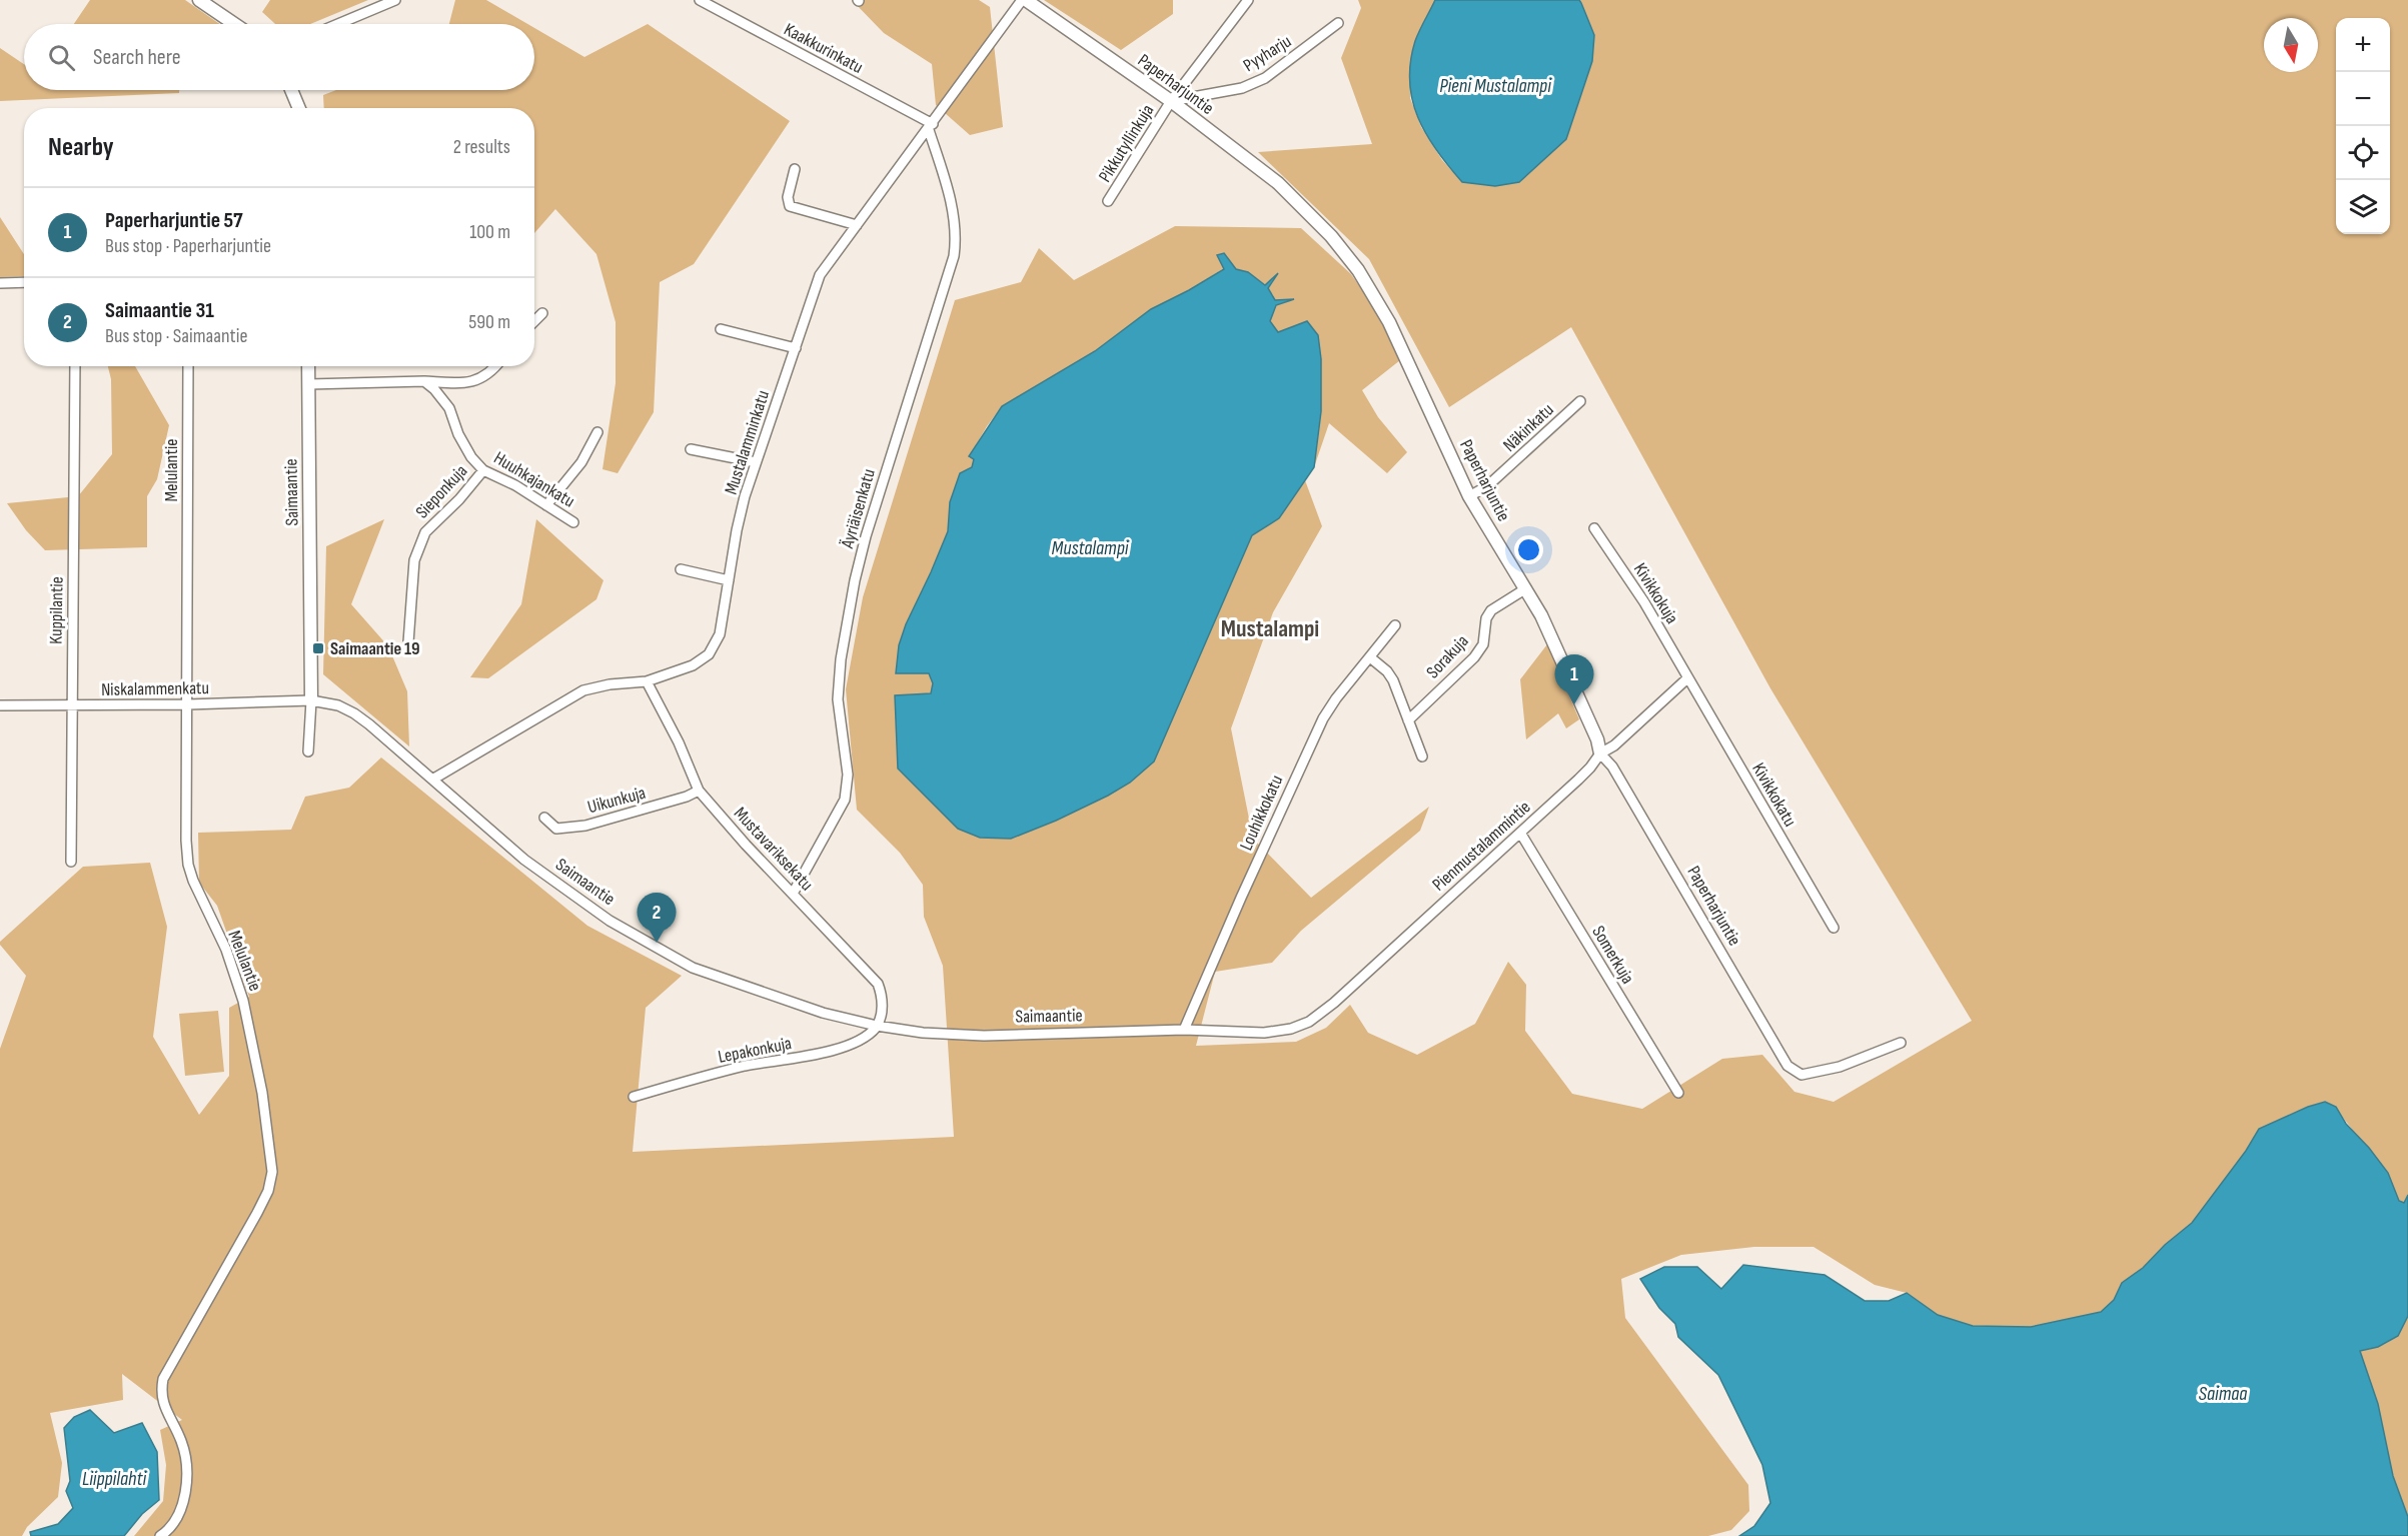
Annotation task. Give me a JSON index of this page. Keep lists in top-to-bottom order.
{
  "streets": {
    "street": [
      "Kaakkurinkatu",
      "Pyyharju",
      "Paperharjuntie",
      "Pikkutyllinkuja",
      "Näkinkatu",
      "Mustalamminkatu",
      "Melulantie",
      "Huuhkajankatu",
      "Sieponkuja",
      "Saimaantie",
      "Äyriäisenkatu",
      "Kivikkokuja",
      "Kuppilantie",
      "Sorakuja",
      "Niskalammenkatu",
      "Kivikkokatu",
      "Uikunkuja",
      "Louhikkokatu",
      "Pienmustalammintie",
      "Mustavariksekatu",
      "Somerkuja",
      "Lepakonkuja"
    ]
  },
  "crossings": [
    ["Kaakkurinkatu", "Mustalamminkatu"],
    ["Kaakkurinkatu", "Äyriäisenkatu"],
    ["Pyyharju", "Paperharjuntie"],
    ["Pyyharju", "Pikkutyllinkuja"],
    ["Paperharjuntie", "Pikkutyllinkuja"],
    ["Paperharjuntie", "Näkinkatu"],
    ["Paperharjuntie", "Mustalamminkatu"],
    ["Paperharjuntie", "Sorakuja"],
    ["Paperharjuntie", "Pienmustalammintie"],
    ["Mustalamminkatu", "Saimaantie"],
    ["Mustalamminkatu", "Äyriäisenkatu"],
    ["Mustalamminkatu", "Mustavariksekatu"],
    ["Melulantie", "Niskalammenkatu"],
    ["Huuhkajankatu", "Sieponkuja"],
    ["Saimaantie", "Niskalammenkatu"],
    ["Saimaantie", "Louhikkokatu"],
    ["Saimaantie", "Pienmustalammintie"],
    ["Saimaantie", "Mustavariksekatu"],
    ["Saimaantie", "Lepakonkuja"],
    ["Äyriäisenkatu", "Mustavariksekatu"],
    ["Kivikkokuja", "Kivikkokatu"],
    ["Kivikkokuja", "Pienmustalammintie"],
    ["Kuppilantie", "Niskalammenkatu"],
    ["Kivikkokatu", "Pienmustalammintie"],
    ["Uikunkuja", "Mustavariksekatu"],
    ["Pienmustalammintie", "Somerkuja"],
    ["Mustavariksekatu", "Lepakonkuja"]
  ],
  "districts": ["Mustalampi"],
  "water": [
    "Pieni Mustalampi",
    "Mustalampi",
    "Saimaa",
    "Liippilahti"
  ],
  "places": {
    "transit": ["Saimaantie 19"]
  },
  "north": "bottom",
  "page": {
    "map_buttons": ["+", "−"],
    "search": "Search here",
    "heading": ["Nearby", "2 results"],
    "list": [
      {
        "mark": "1",
        "name": "Paperharjuntie 57",
        "note": "Bus stop · Paperharjuntie",
        "value": "100 m"
      },
      {
        "mark": "2",
        "name": "Saimaantie 31",
        "note": "Bus stop · Saimaantie",
        "value": "590 m"
      }
    ],
    "pins": ["1", "2"]
  }
}
